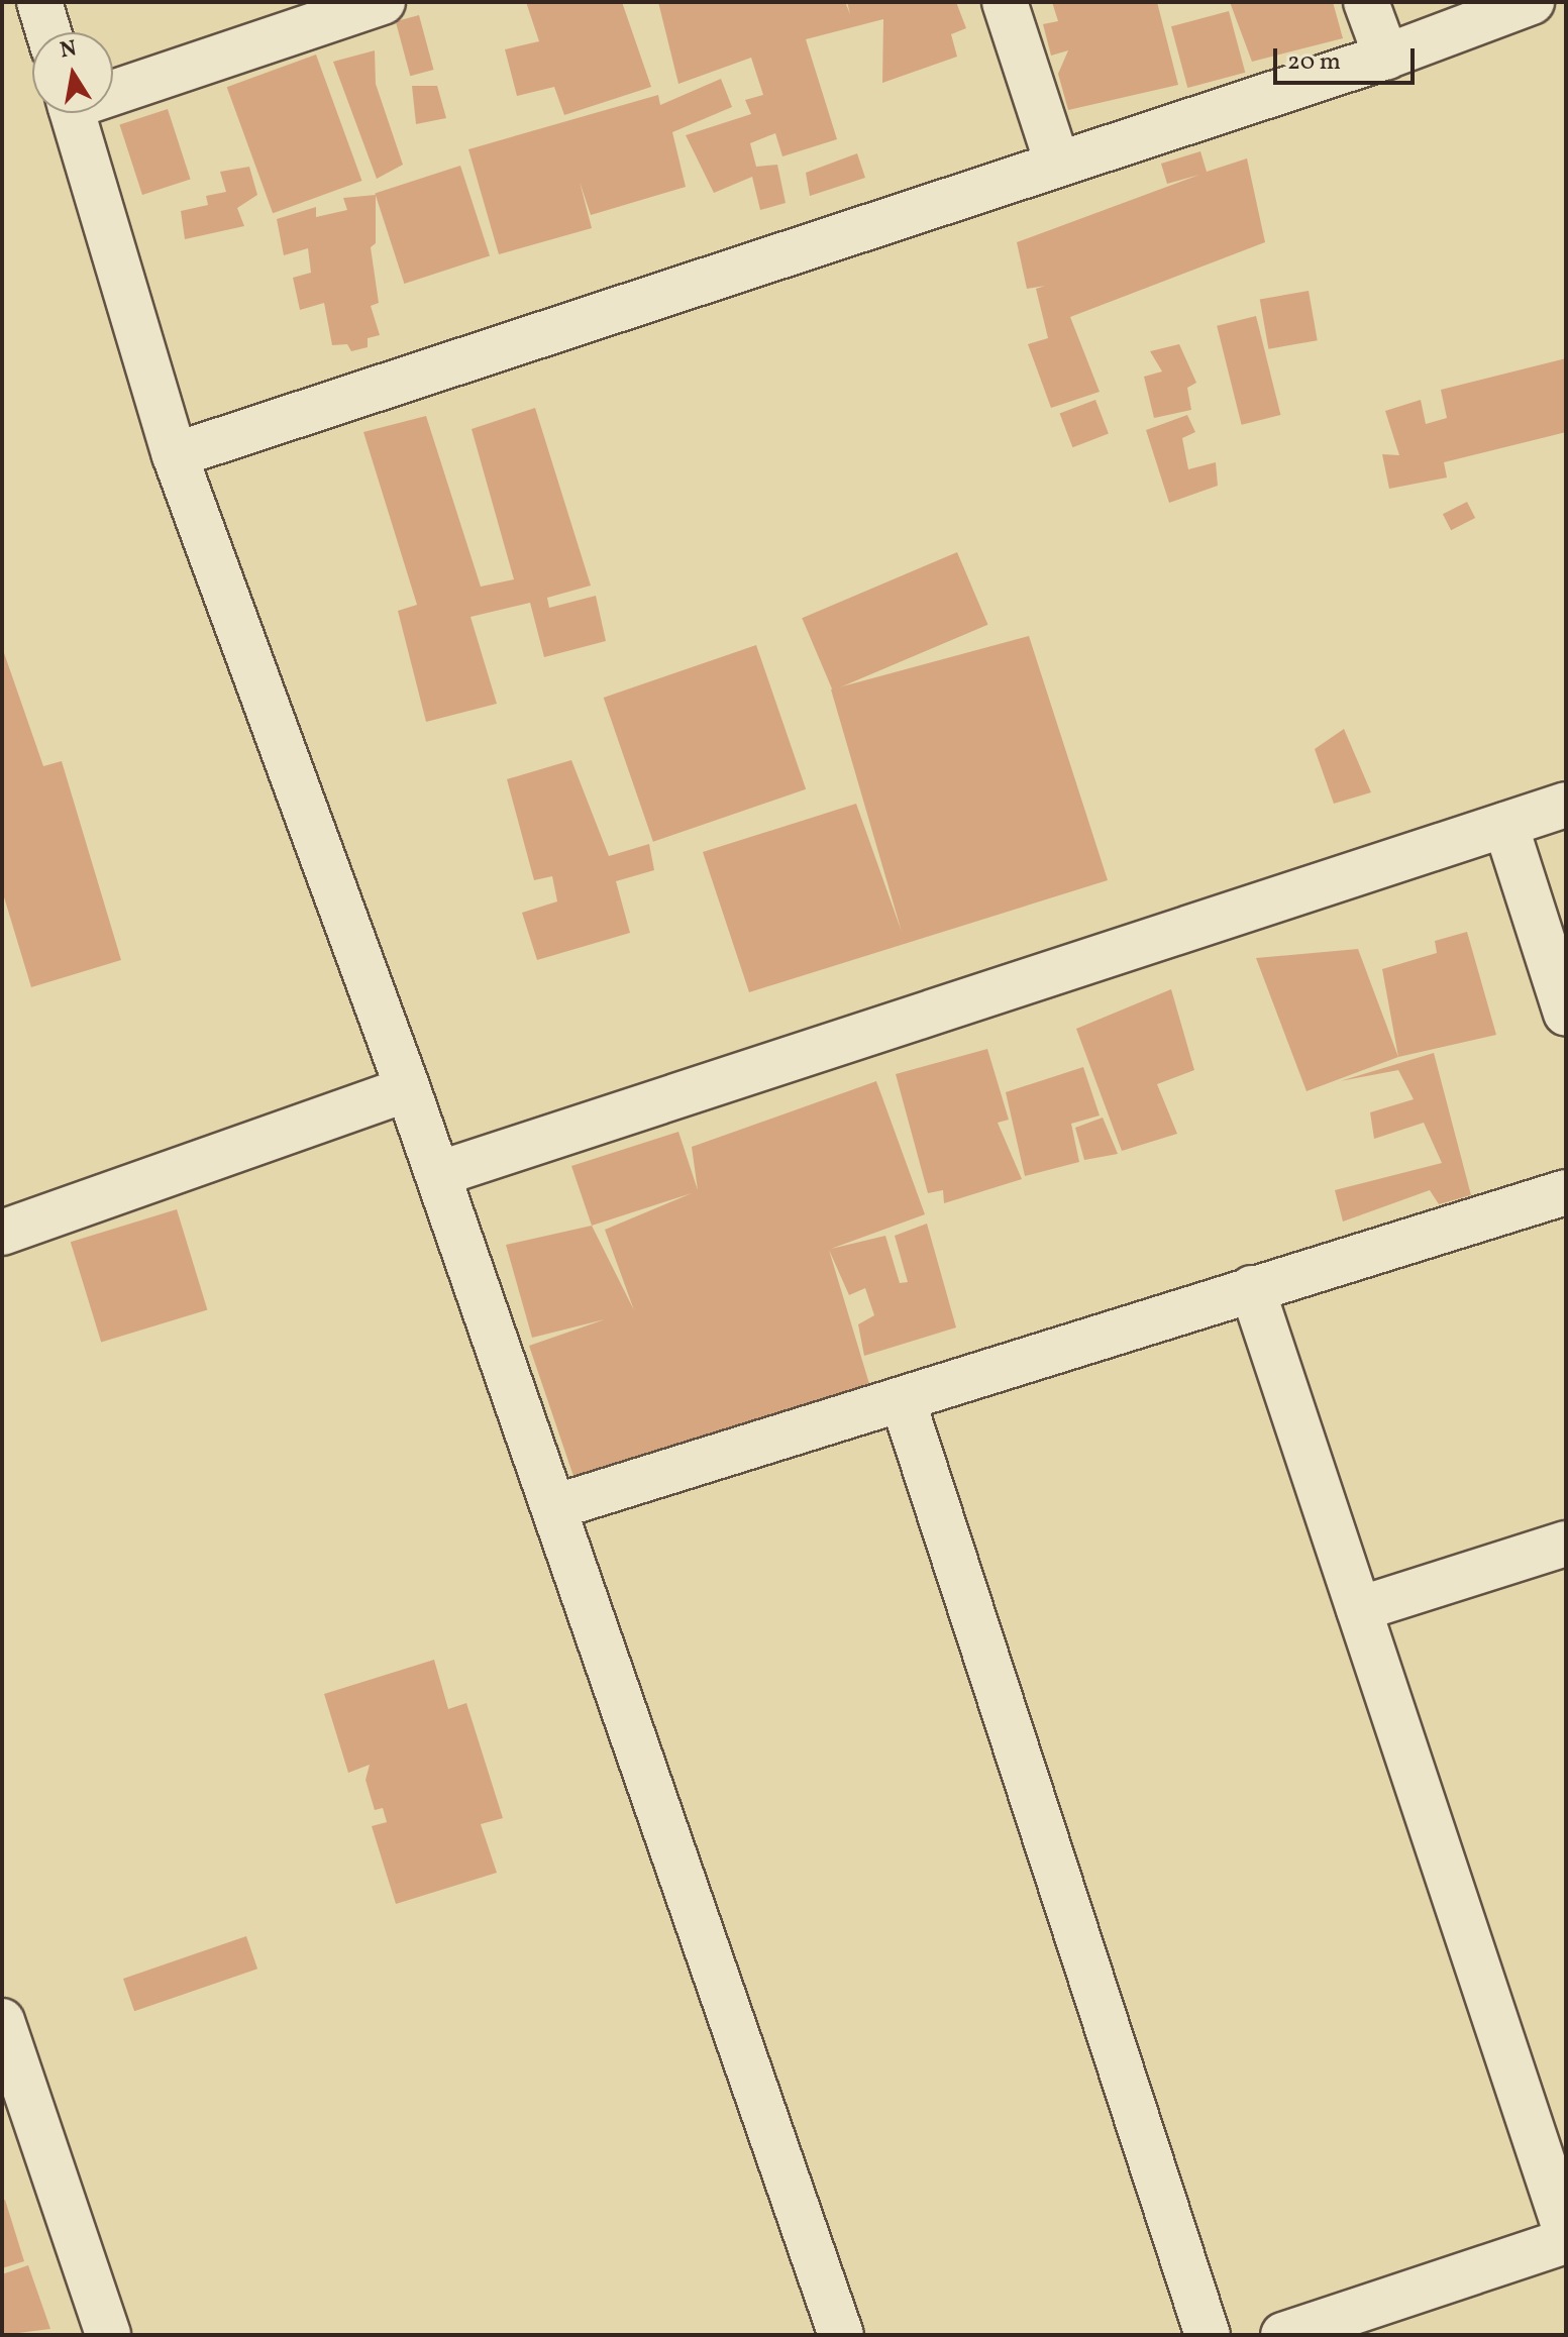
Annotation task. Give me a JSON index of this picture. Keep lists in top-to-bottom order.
{
  "scale_bar": "20 m",
  "north": "top"
}
